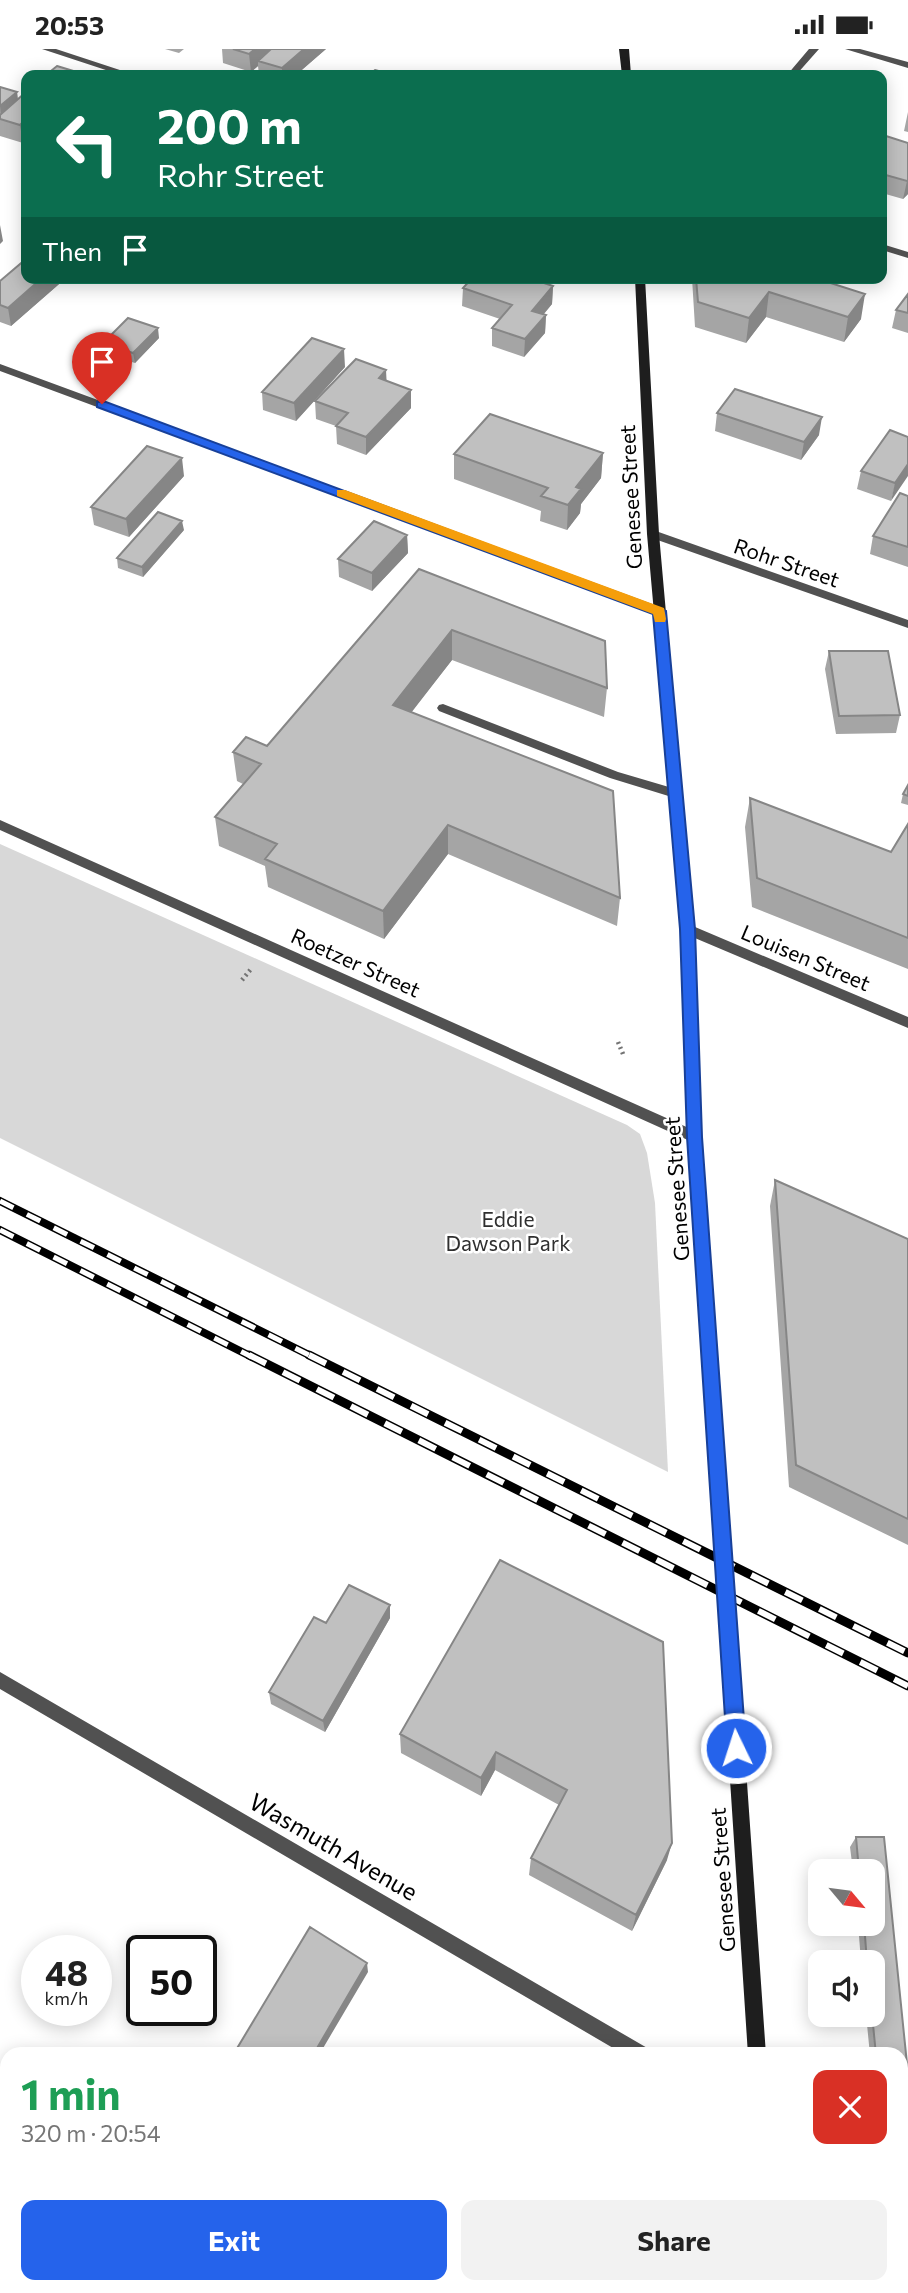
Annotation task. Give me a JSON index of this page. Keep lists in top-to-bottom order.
{
  "streets": {
    "main road": ["Genesee Street"],
    "street": [
      "Rohr Street",
      "Louisen Street",
      "Roetzer Street",
      "Wasmuth Avenue"
    ]
  },
  "crossings": [
    ["Genesee Street", "Rohr Street"],
    ["Genesee Street", "Louisen Street"],
    ["Genesee Street", "Roetzer Street"]
  ],
  "parks": ["Eddie Dawson Park"],
  "north": "bottom right",
  "page": {
    "status": "20:53",
    "turn": ["200 m", "Rohr Street"],
    "then": "Then",
    "speed": "48 km/h",
    "limit": "50",
    "heading": ["1 min", "320 m · 20:54"],
    "buttons": ["Exit", "Share"]
  }
}
